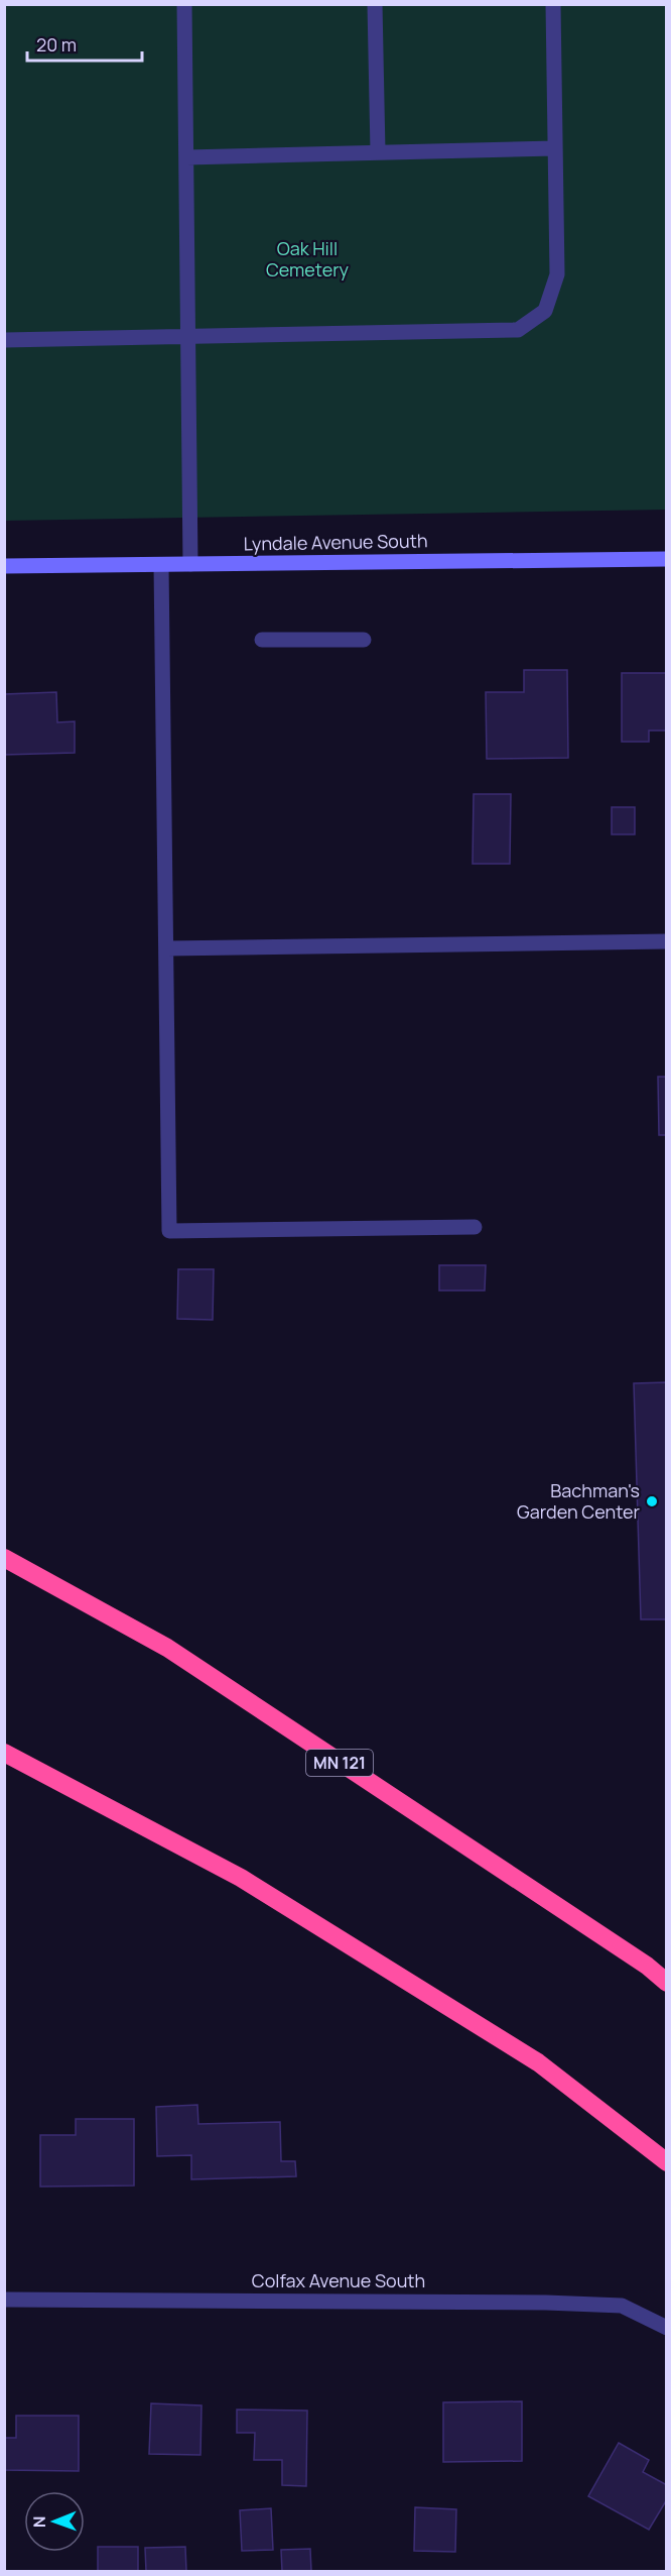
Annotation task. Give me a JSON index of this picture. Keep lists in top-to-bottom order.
{
  "streets": {
    "highway": ["MN 121"],
    "main road": ["Lyndale Avenue South"],
    "street": ["Colfax Avenue South"]
  },
  "parks": ["Oak Hill Cemetery"],
  "places": ["Bachman's Garden Center"],
  "scale_bar": "20 m",
  "north": "left"
}
